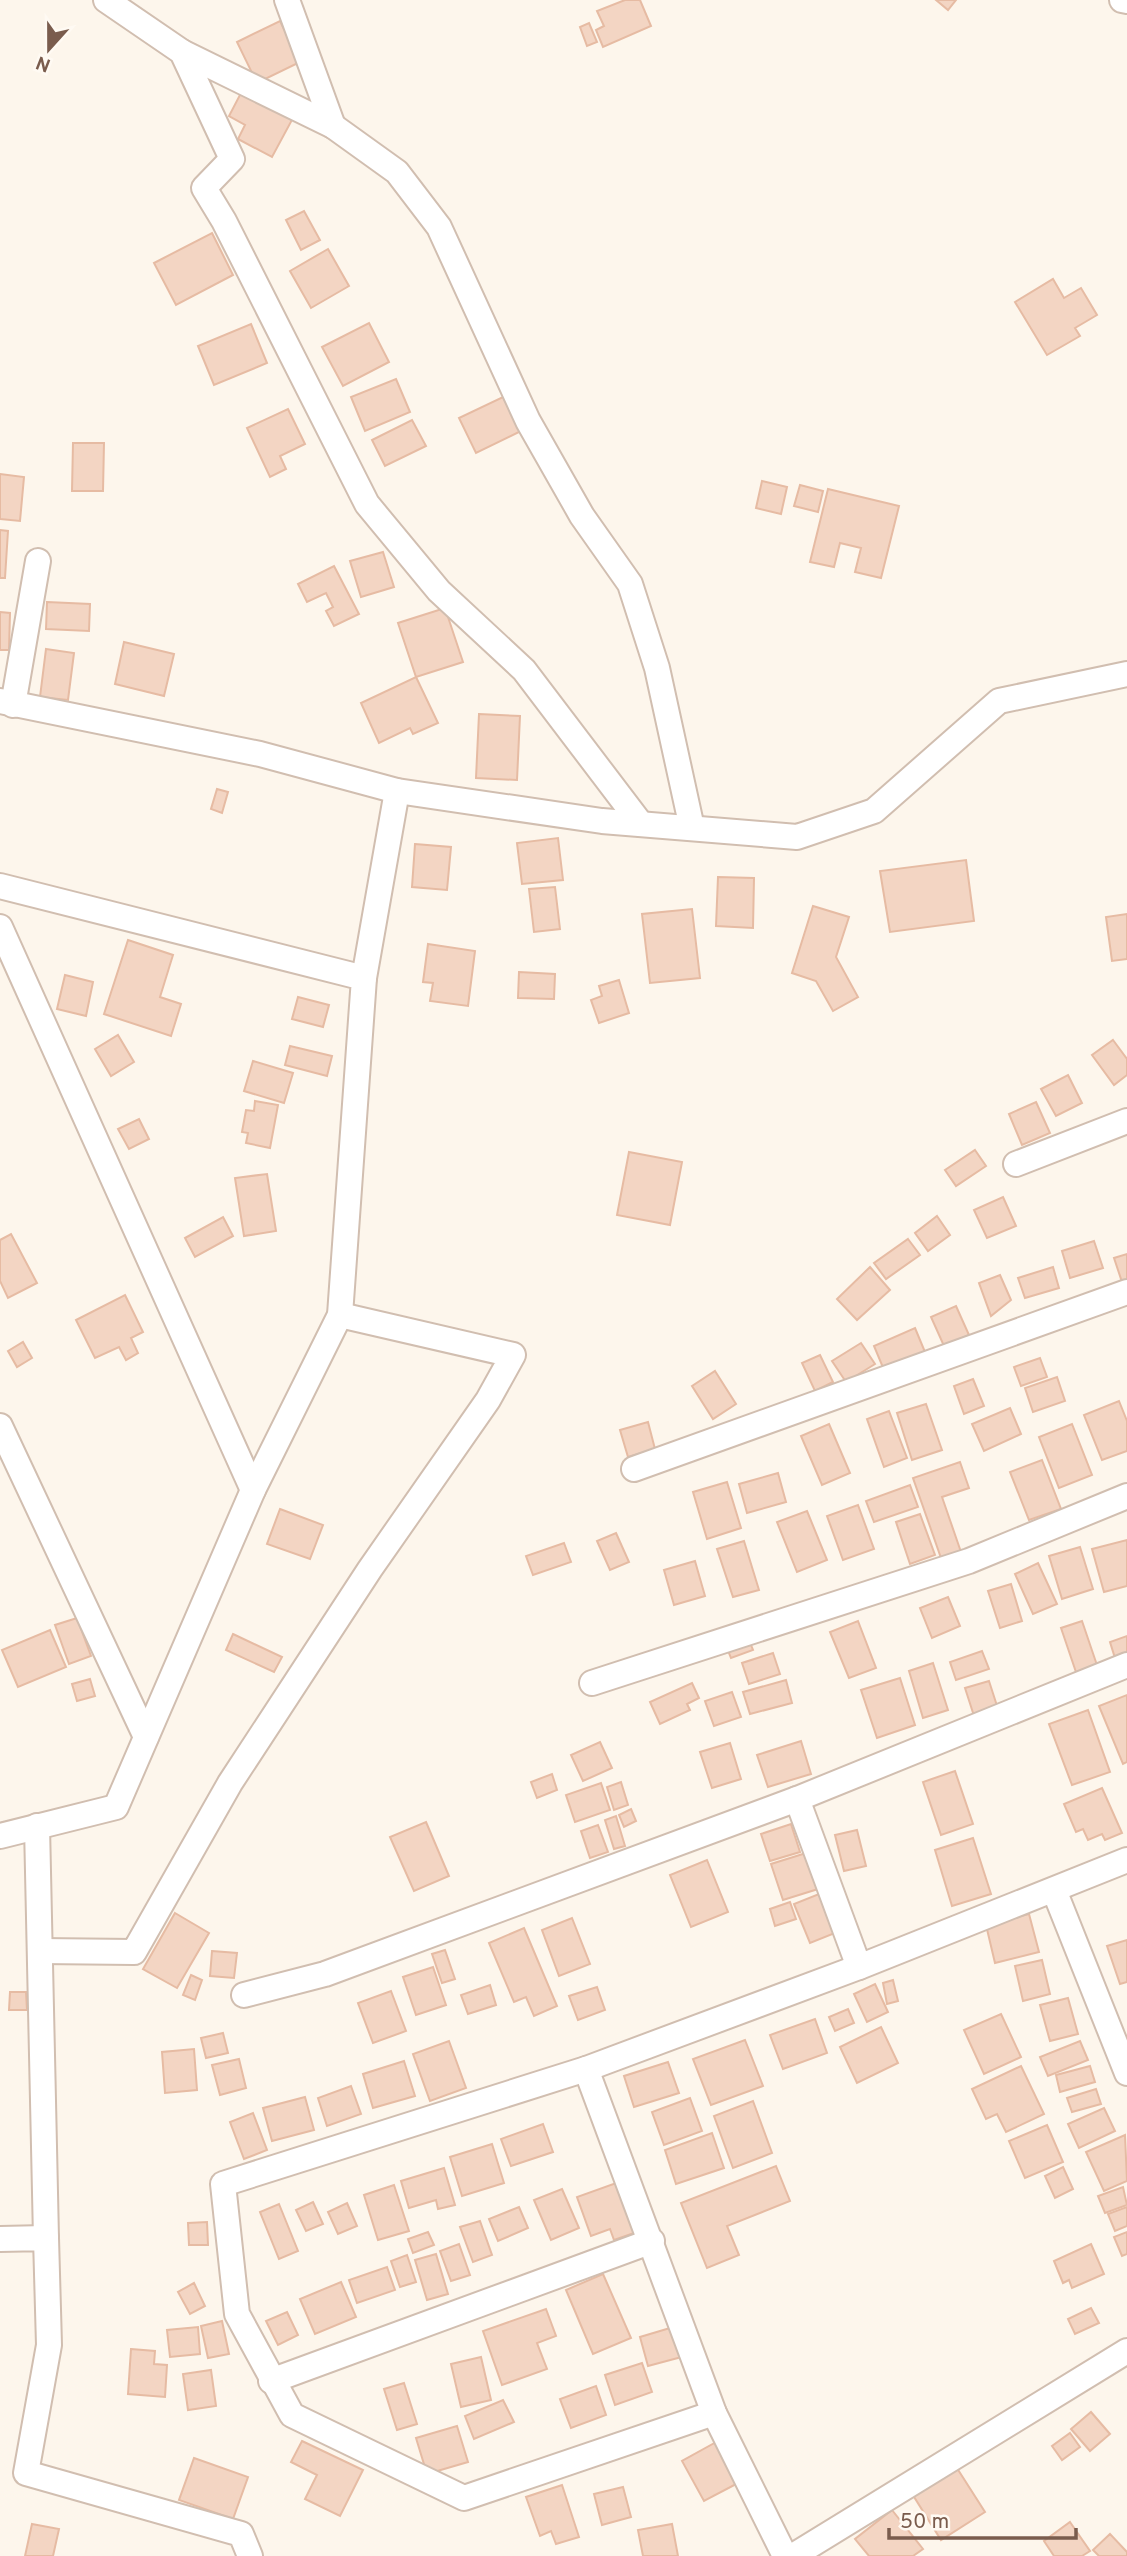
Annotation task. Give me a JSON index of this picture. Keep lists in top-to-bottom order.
{
  "scale_bar": "50 m",
  "north": "bottom"
}
